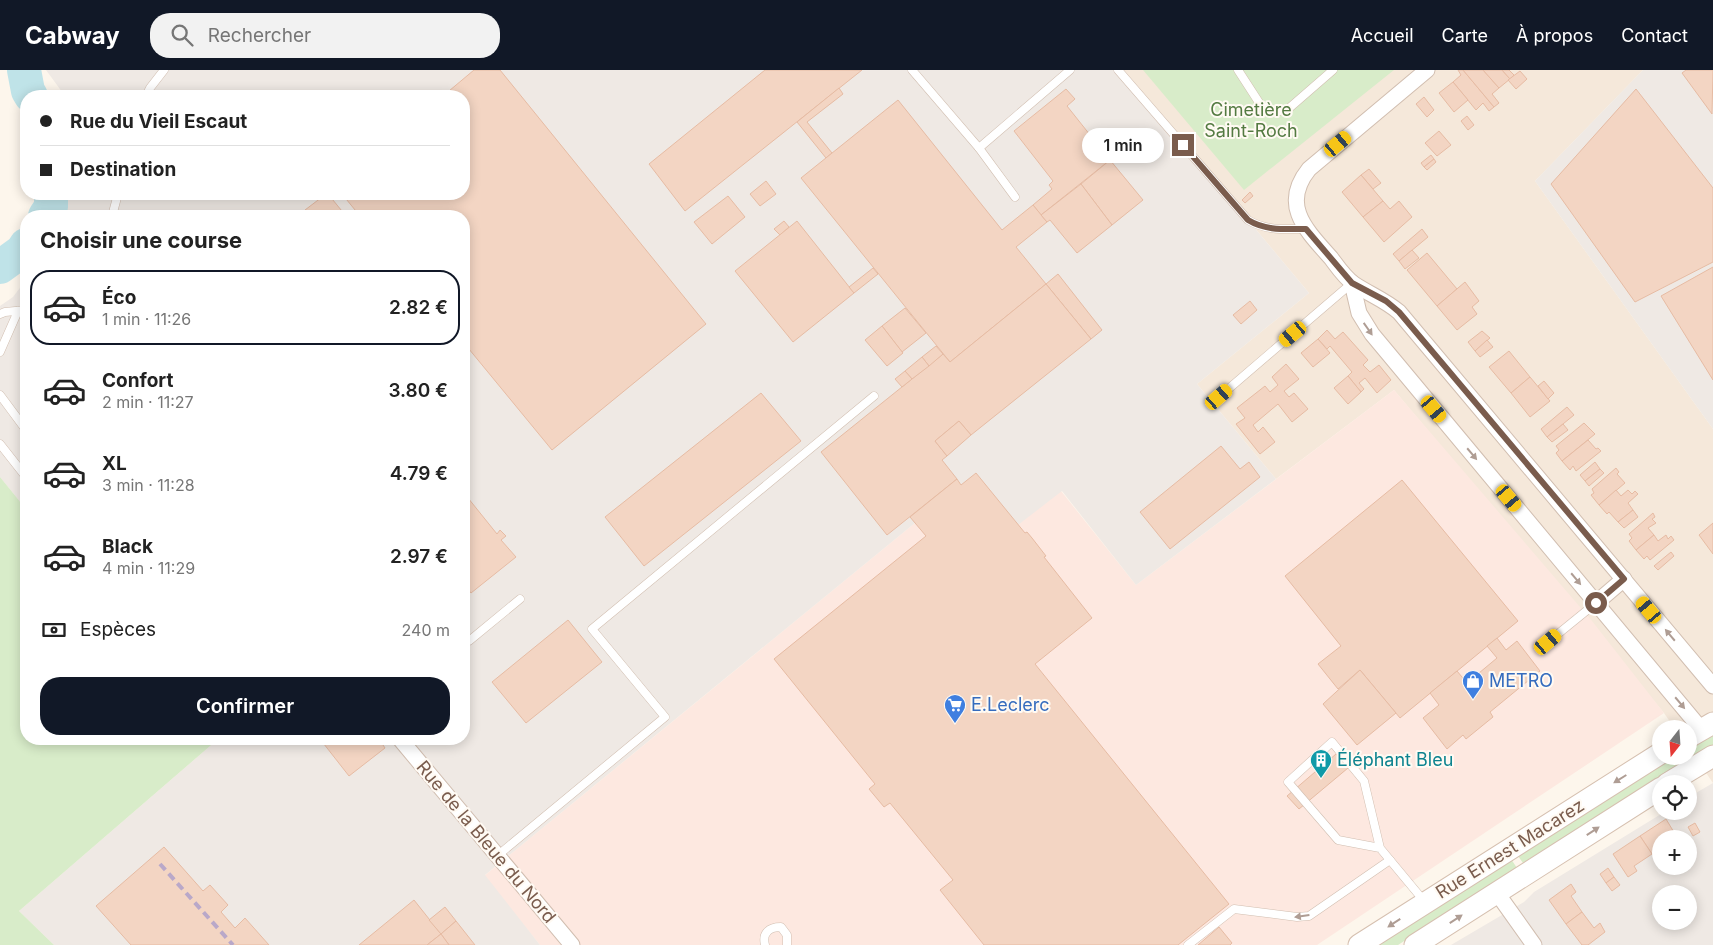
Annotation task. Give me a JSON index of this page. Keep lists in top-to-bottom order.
{
  "streets": {
    "main road": ["Rue Ernest Macarez"],
    "street": ["Rue de la Bleue du Nord"]
  },
  "parks": ["Cimetière Saint-Roch"],
  "places": {
    "shop": ["METRO"],
    "supermarket": ["E.Leclerc"],
    "building": ["Éléphant Bleu"]
  },
  "north": "bottom",
  "page": {
    "header": "Cabway",
    "search": "Rechercher",
    "nav": [
      "Accueil",
      "Carte",
      "À propos",
      "Contact"
    ],
    "banner": ["Rue du Vieil Escaut", "Destination"],
    "bubble": "1 min",
    "heading": "Choisir une course",
    "list": [
      {
        "name": "Éco",
        "note": "1 min · 11:26",
        "value": "2.82 €"
      },
      {
        "name": "Confort",
        "note": "2 min · 11:27",
        "value": "3.80 €"
      },
      {
        "name": "XL",
        "note": "3 min · 11:28",
        "value": "4.79 €"
      },
      {
        "name": "Black",
        "note": "4 min · 11:29",
        "value": "2.97 €"
      }
    ],
    "pay": ["Espèces", "240 m"],
    "buttons": "Confirmer",
    "map_buttons": ["+", "−"]
  }
}
